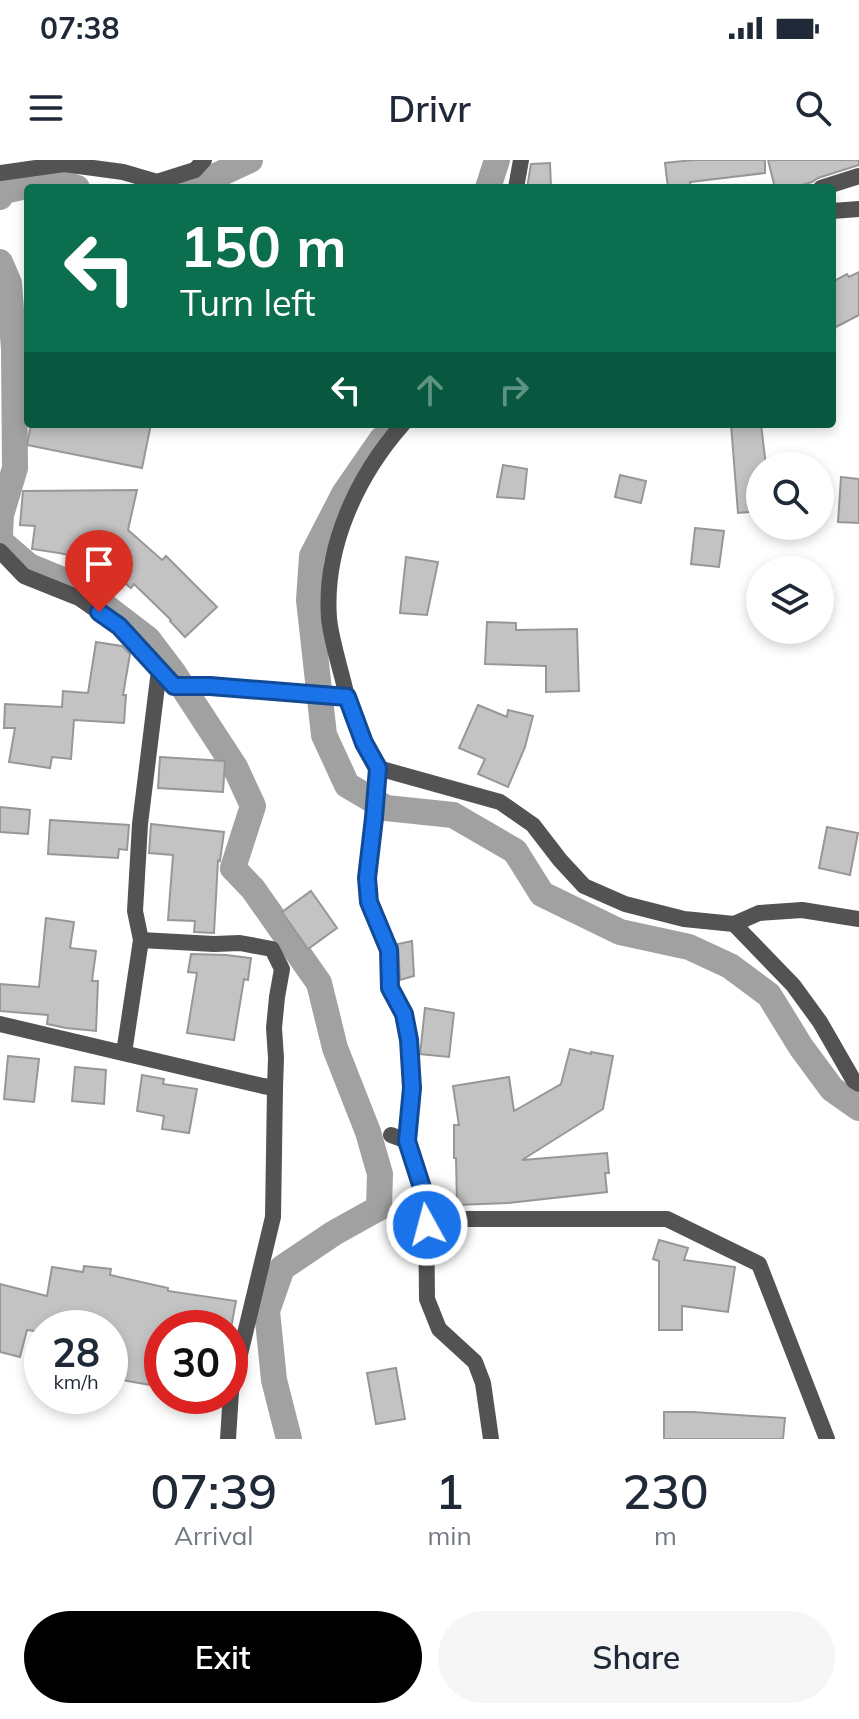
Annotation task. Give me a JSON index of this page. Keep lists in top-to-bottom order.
{
  "page": {
    "status": "07:38",
    "header": "Drivr",
    "turn": ["150 m", "Turn left"],
    "speed": "28 km/h",
    "limit": "30",
    "eta": [
      "07:39",
      "Arrival",
      "1",
      "min",
      "230",
      "m"
    ],
    "buttons": ["Exit", "Share"]
  }
}
